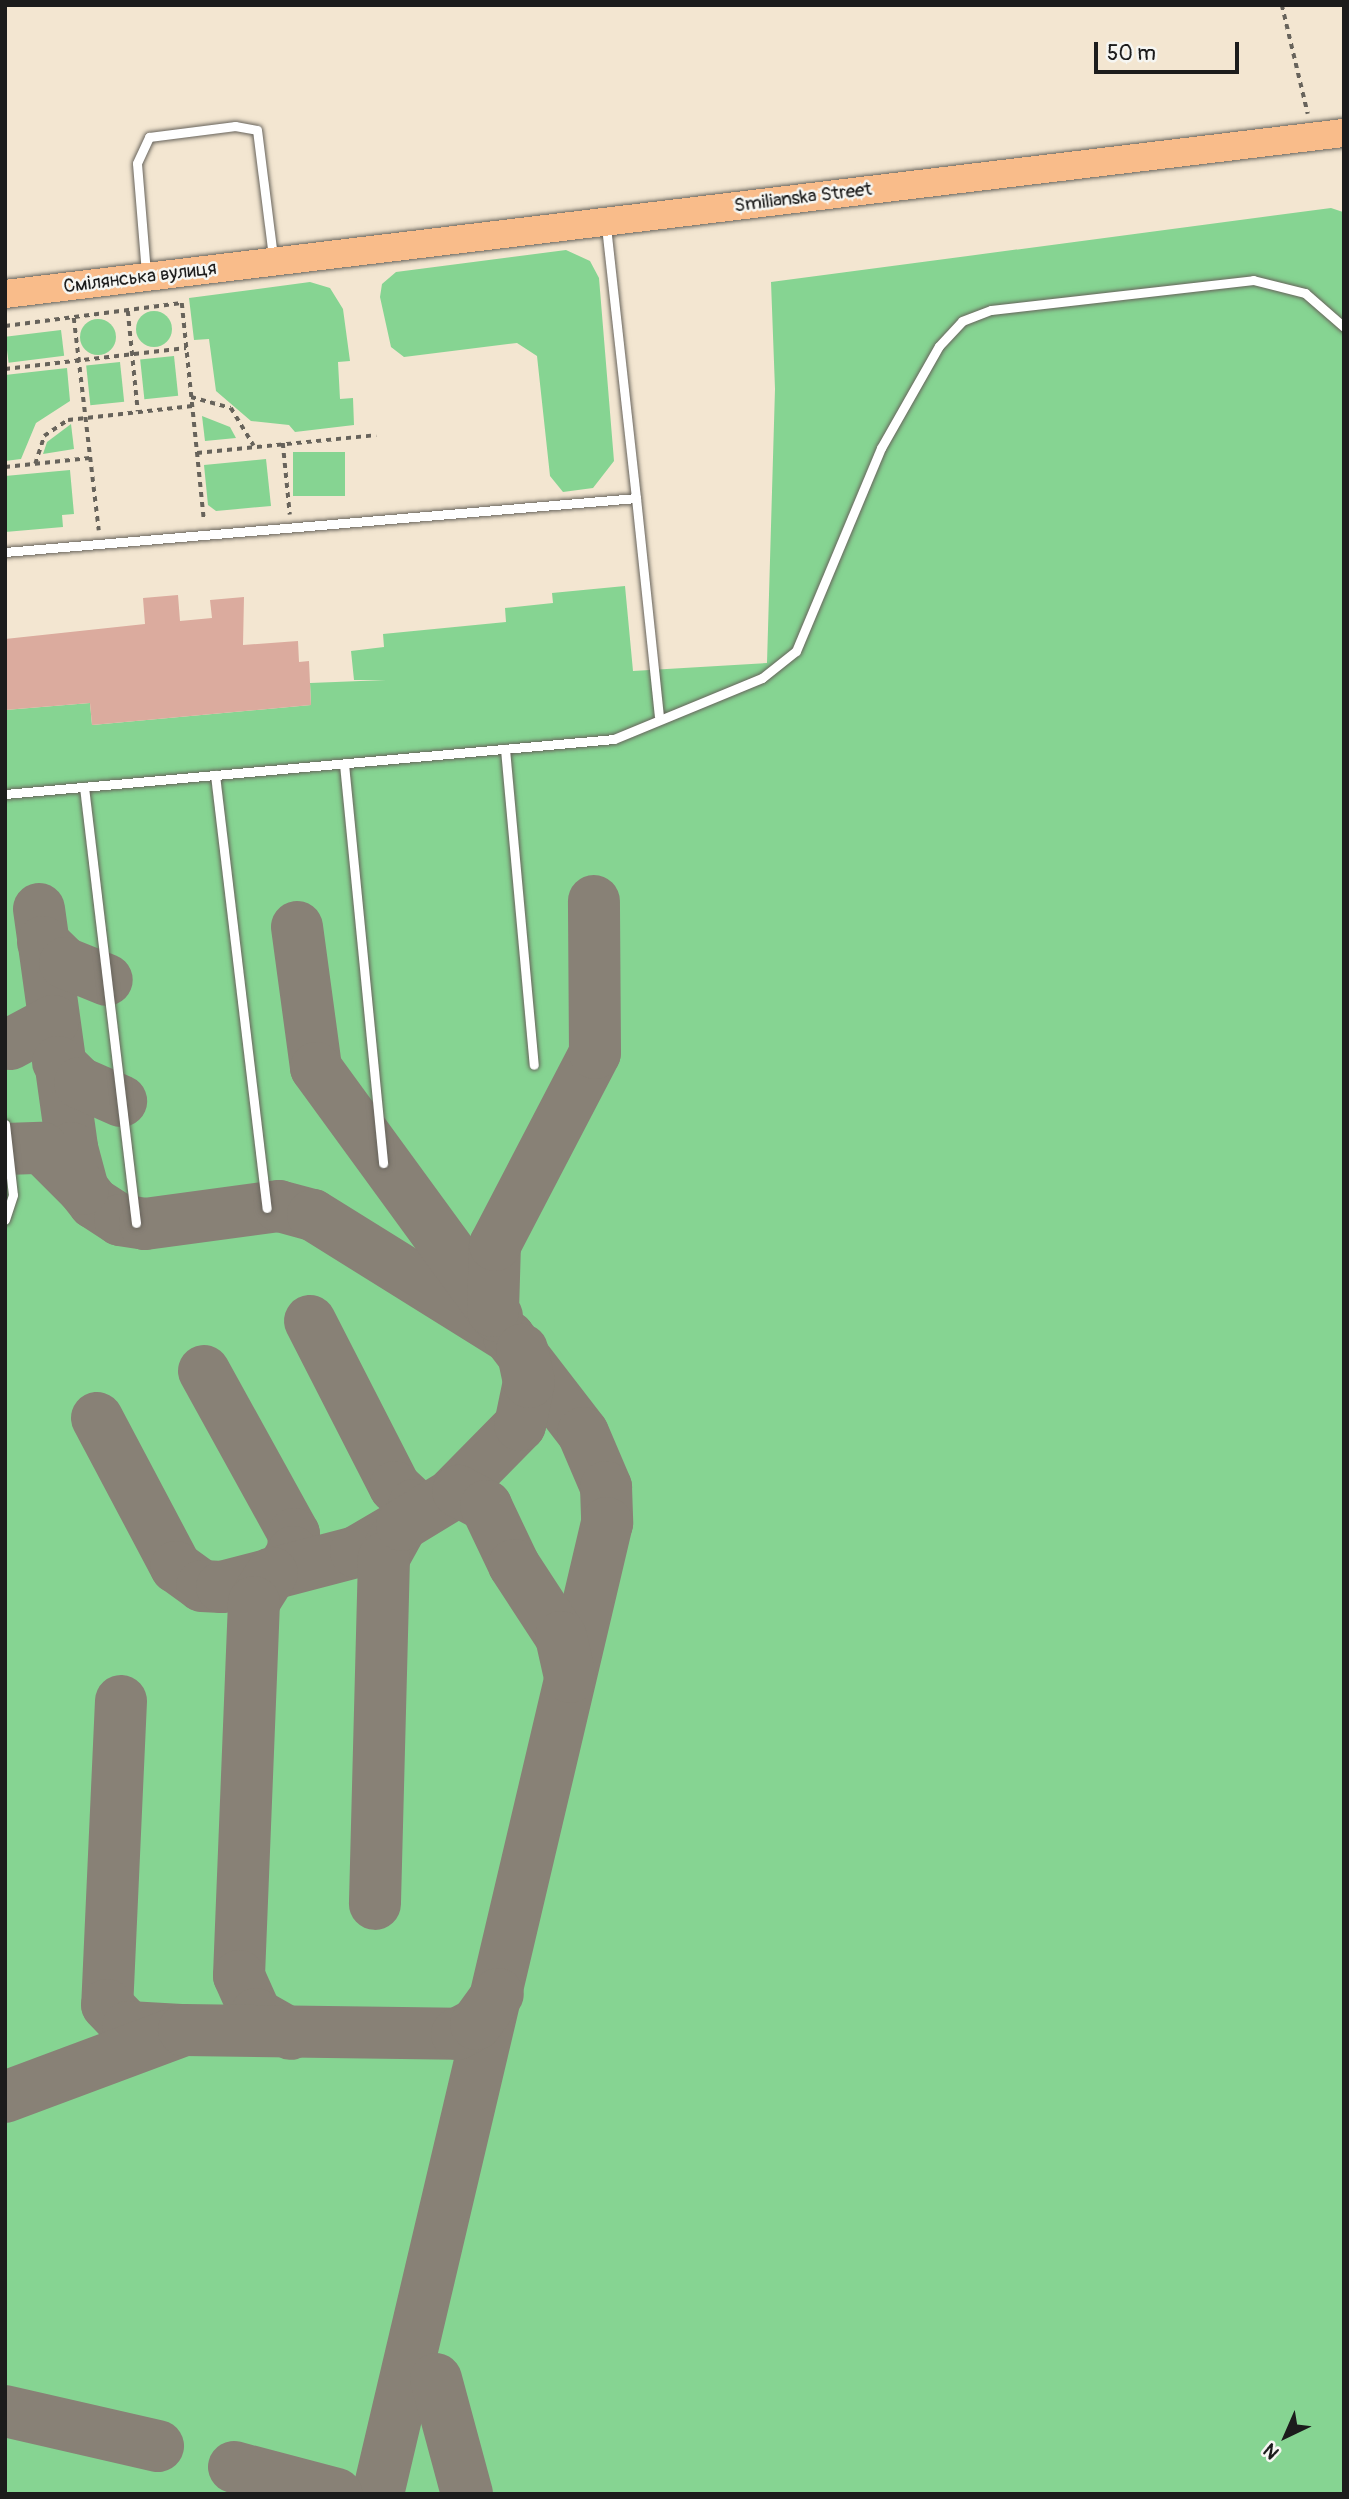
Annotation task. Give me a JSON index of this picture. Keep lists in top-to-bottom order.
{
  "streets": {
    "main road": ["Smilianska Street", "Смілянська вулиця"]
  },
  "crossings": [
    ["Smilianska Street", "Смілянська вулиця"]
  ],
  "scale_bar": "50 m",
  "north": "bottom left"
}
